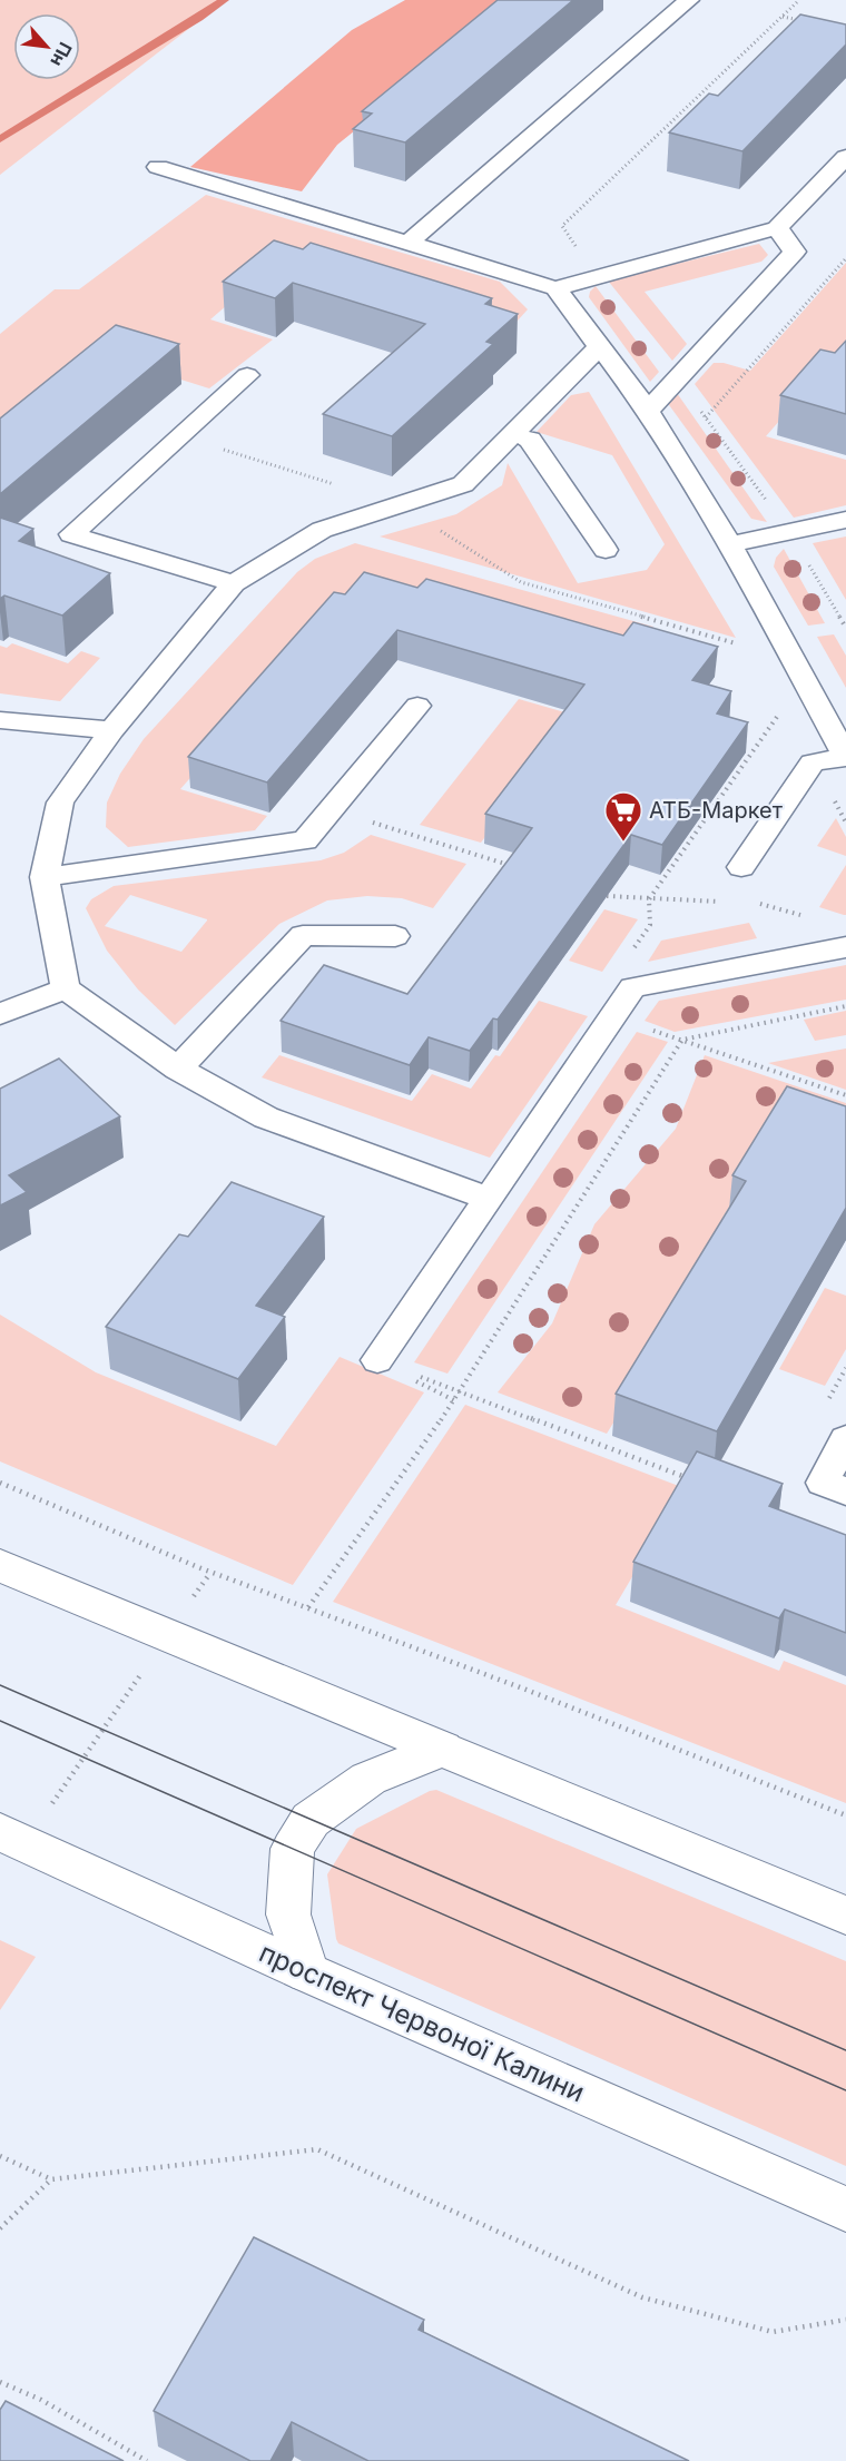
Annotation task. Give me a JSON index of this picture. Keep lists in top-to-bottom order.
{
  "streets": {
    "street": ["проспект Червоної Калини"]
  },
  "places": {
    "supermarket": ["АТБ-Маркет"]
  },
  "north": "bottom right"
}
